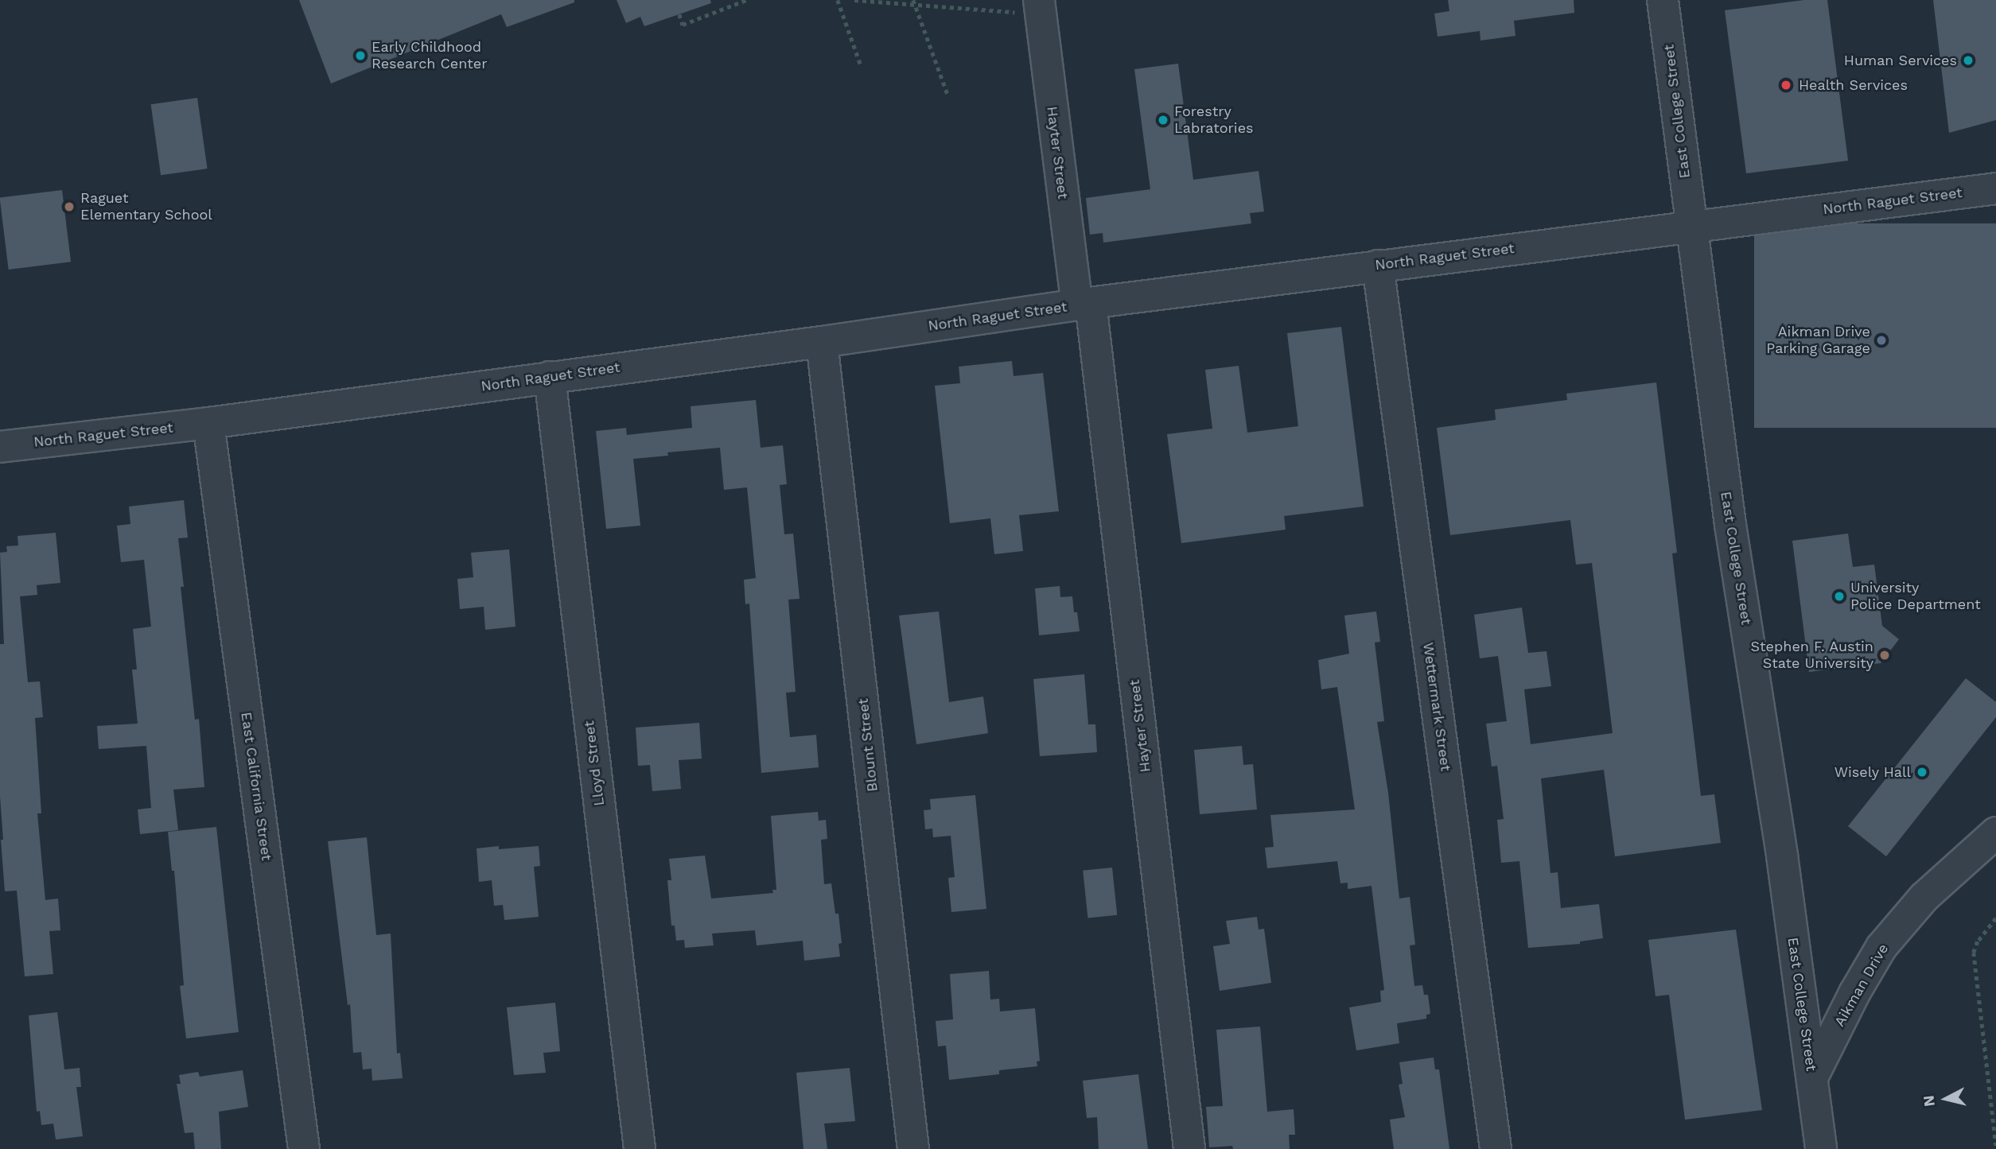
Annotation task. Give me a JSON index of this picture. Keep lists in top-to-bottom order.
{
  "streets": {
    "street": [
      "East College Street",
      "Hayter Street",
      "North Raguet Street",
      "Wettermark Street",
      "Blount Street",
      "Lloyd Street",
      "East California Street",
      "Aikman Drive"
    ]
  },
  "crossings": [
    ["East College Street", "North Raguet Street"],
    ["East College Street", "Aikman Drive"],
    ["Hayter Street", "North Raguet Street"],
    ["North Raguet Street", "Wettermark Street"],
    ["North Raguet Street", "Blount Street"],
    ["North Raguet Street", "Lloyd Street"],
    ["North Raguet Street", "East California Street"]
  ],
  "places": [
    "Early Childhood Research Center",
    "Human Services",
    "Health Services",
    "Forestry Labratories",
    "Raguet Elementary School",
    "Aikman Drive Parking Garage",
    "University Police Department",
    "Stephen F. Austin State University",
    "Wisely Hall"
  ],
  "north": "left"
}
